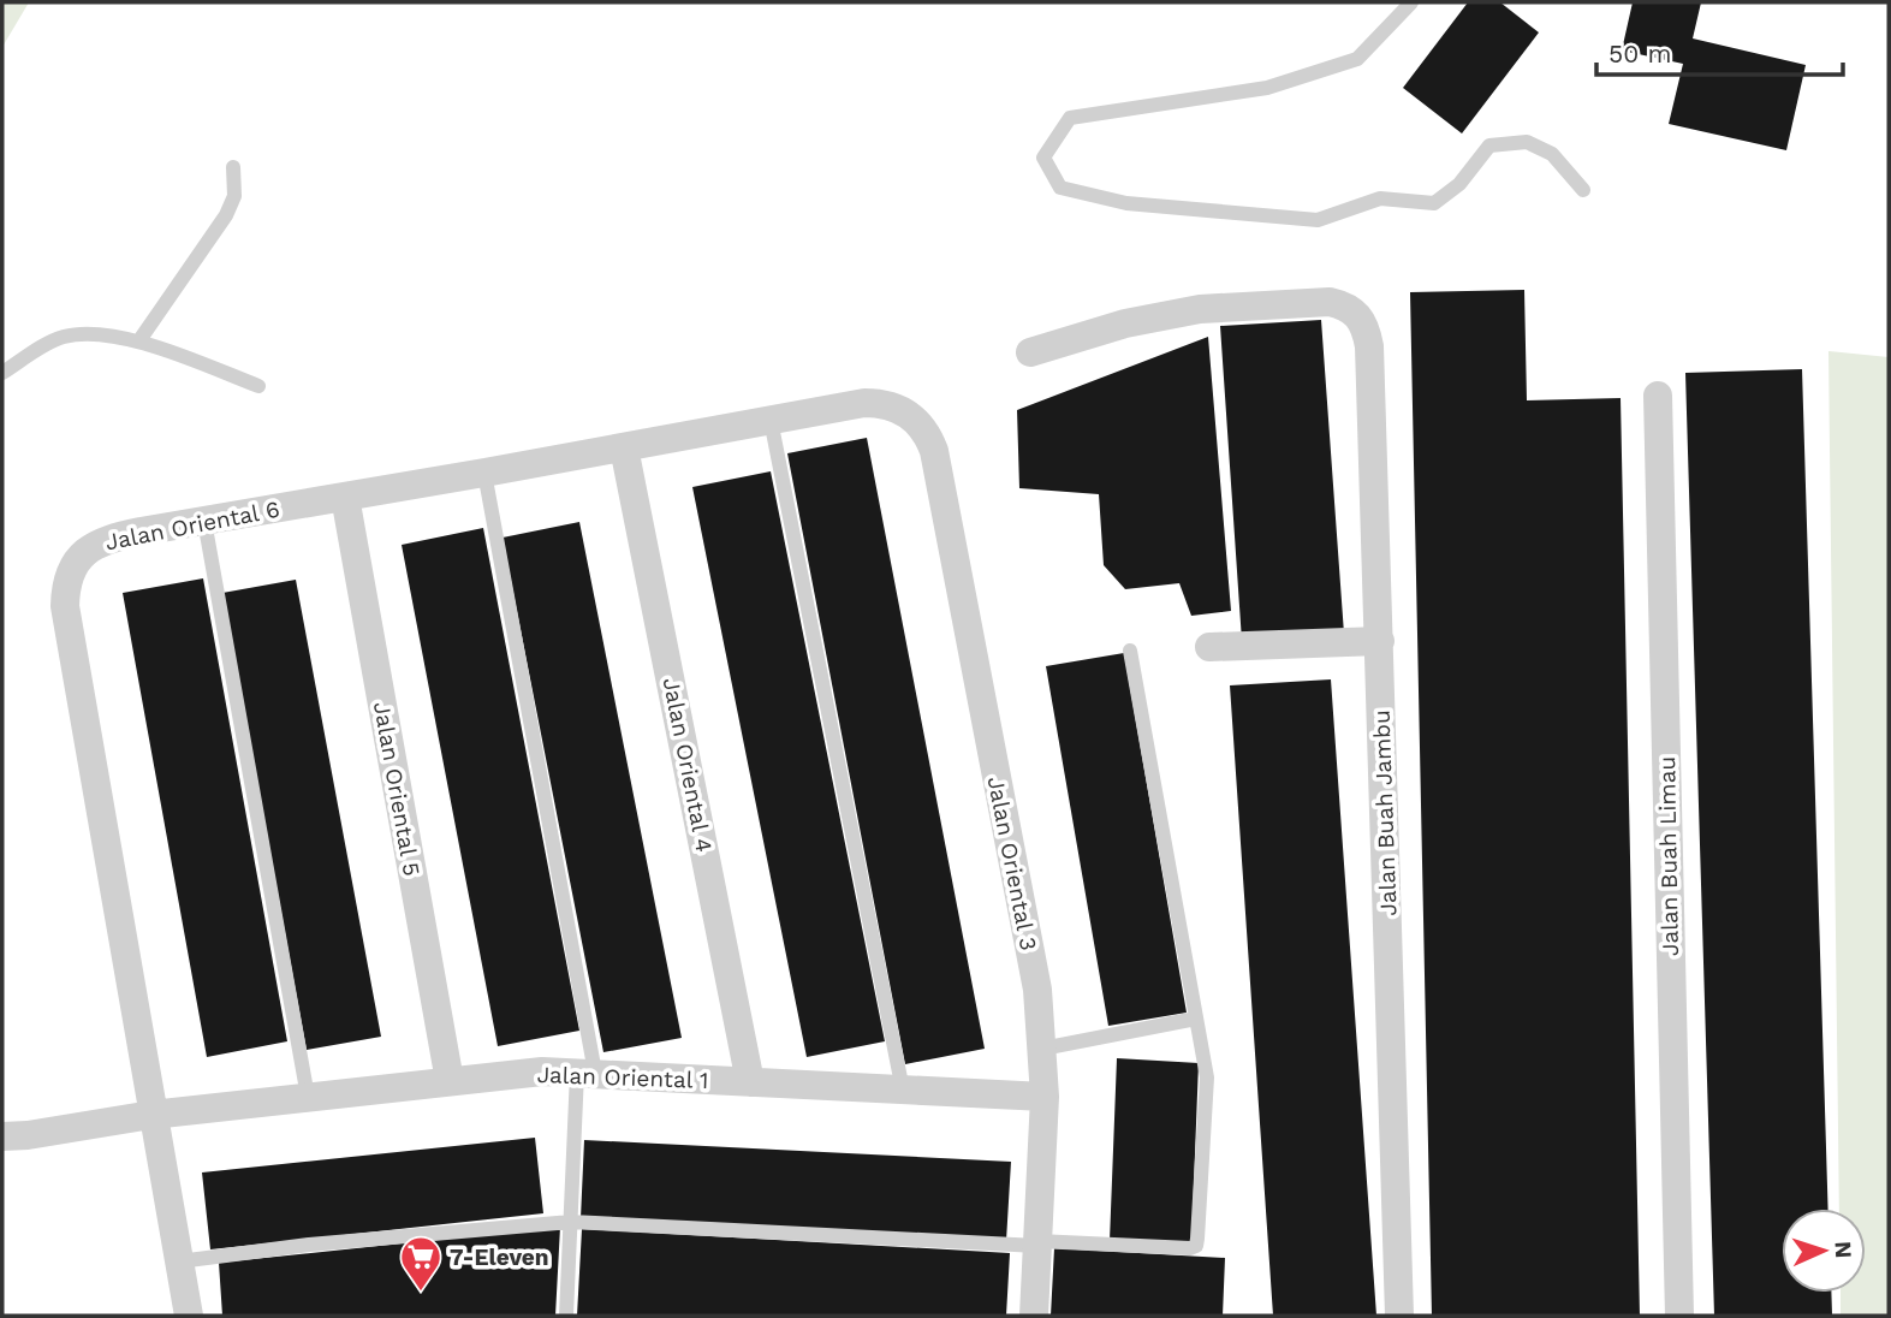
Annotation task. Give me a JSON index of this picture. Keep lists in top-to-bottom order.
{
  "streets": {
    "street": [
      "Jalan Oriental 6",
      "Jalan Oriental 4",
      "Jalan Oriental 5",
      "Jalan Buah Jambu",
      "Jalan Buah Limau",
      "Jalan Oriental 3",
      "Jalan Oriental 1"
    ]
  },
  "crossings": [
    ["Jalan Oriental 6", "Jalan Oriental 4"],
    ["Jalan Oriental 6", "Jalan Oriental 5"],
    ["Jalan Oriental 6", "Jalan Oriental 3"],
    ["Jalan Oriental 6", "Jalan Oriental 1"],
    ["Jalan Oriental 4", "Jalan Oriental 1"],
    ["Jalan Oriental 5", "Jalan Oriental 1"],
    ["Jalan Oriental 3", "Jalan Oriental 1"]
  ],
  "places": {
    "supermarket": ["7-Eleven"]
  },
  "scale_bar": "50 m",
  "north": "right"
}
